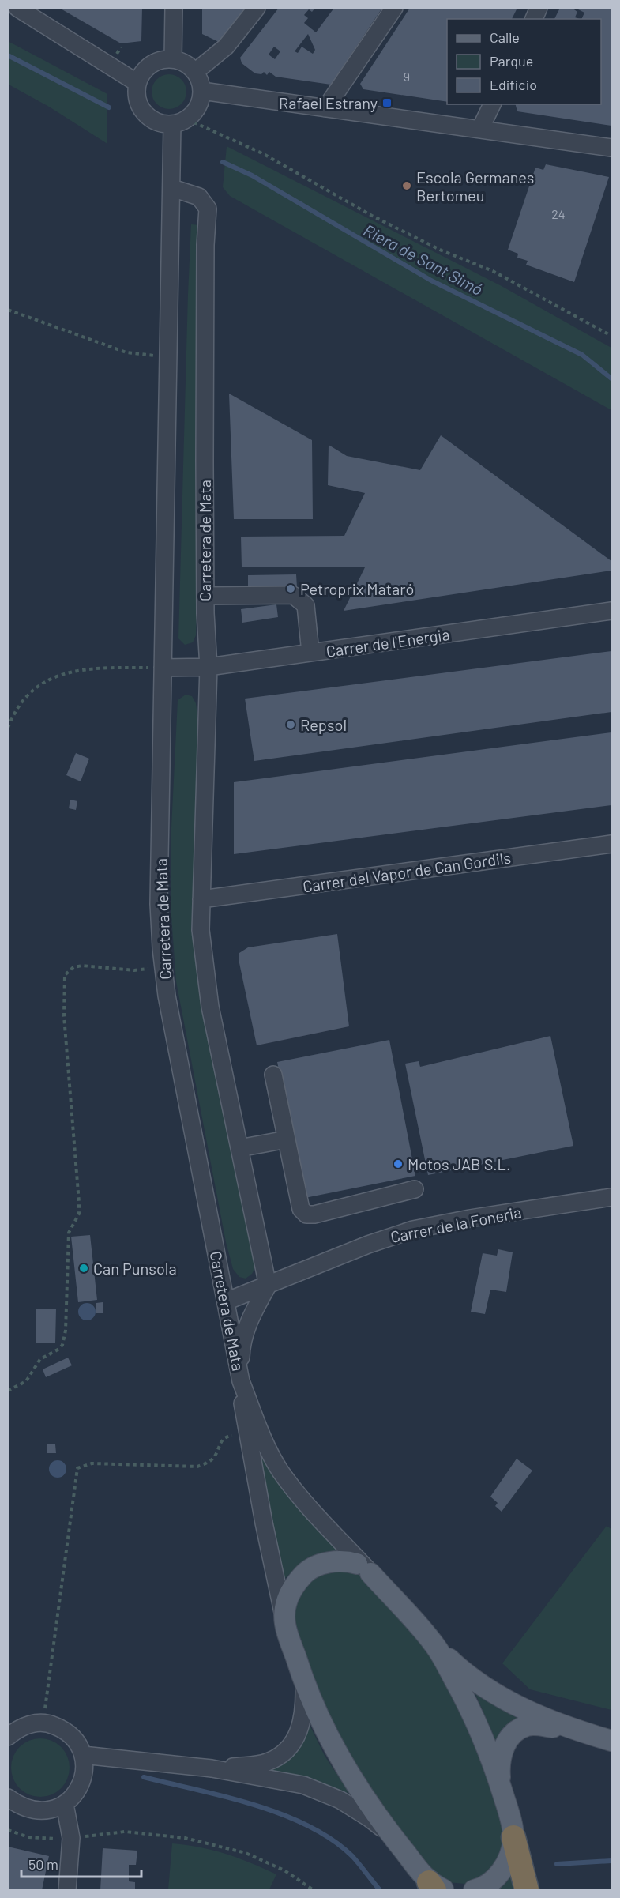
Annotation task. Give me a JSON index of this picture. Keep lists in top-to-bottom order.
{
  "streets": {
    "street": [
      "Carretera de Mata",
      "Carrer de l'Energia",
      "Carrer del Vapor de Can Gordils",
      "Carrer de la Foneria"
    ]
  },
  "crossings": [
    ["Carretera de Mata", "Carrer de l'Energia"],
    ["Carretera de Mata", "Carrer del Vapor de Can Gordils"],
    ["Carretera de Mata", "Carrer de la Foneria"]
  ],
  "water": ["Riera de Sant Simó"],
  "places": {
    "transit": ["Rafael Estrany"],
    "other": [
      "Escola Germanes Bertomeu",
      "Petroprix Mataró",
      "Repsol",
      "Motos JAB S.L.",
      "Can Punsola"
    ]
  },
  "house_numbers": ["9", "24"],
  "legend": ["Calle", "Parque", "Edificio"],
  "scale_bar": "50 m"
}
